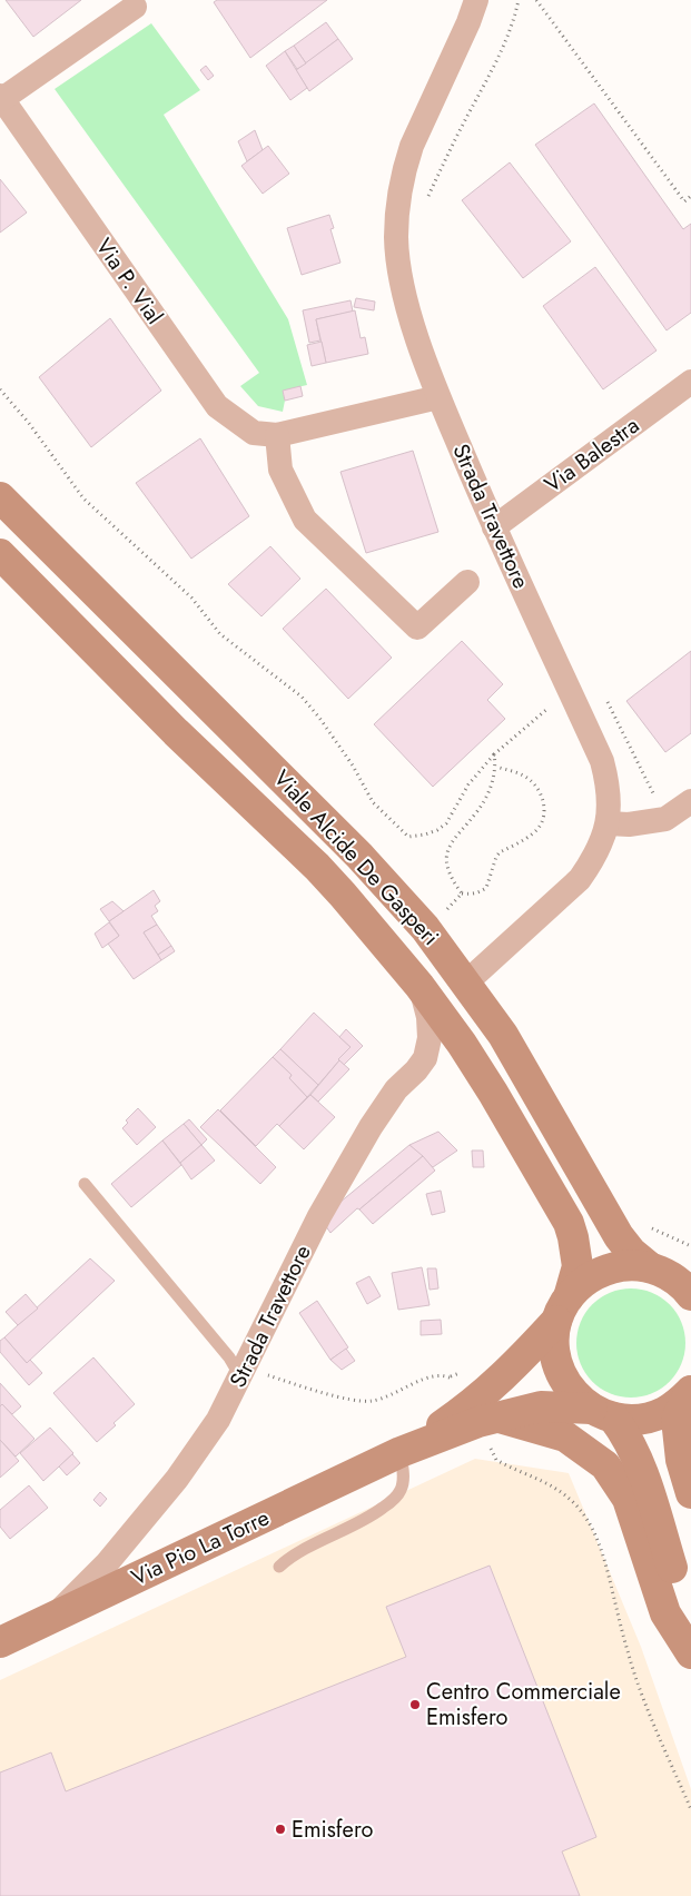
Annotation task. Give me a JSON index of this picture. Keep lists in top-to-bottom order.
{
  "streets": {
    "main road": ["Viale Alcide De Gasperi", "Via Pio La Torre"],
    "street": ["Via P. Vial", "Via Balestra", "Strada Travettore"]
  },
  "crossings": [
    ["Via P. Vial", "Strada Travettore"],
    ["Via Balestra", "Strada Travettore"],
    ["Strada Travettore", "Viale Alcide De Gasperi"],
    ["Strada Travettore", "Via Pio La Torre"],
    ["Viale Alcide De Gasperi", "Via Pio La Torre"]
  ],
  "places": ["Centro Commerciale Emisfero", "Emisfero"]
}
